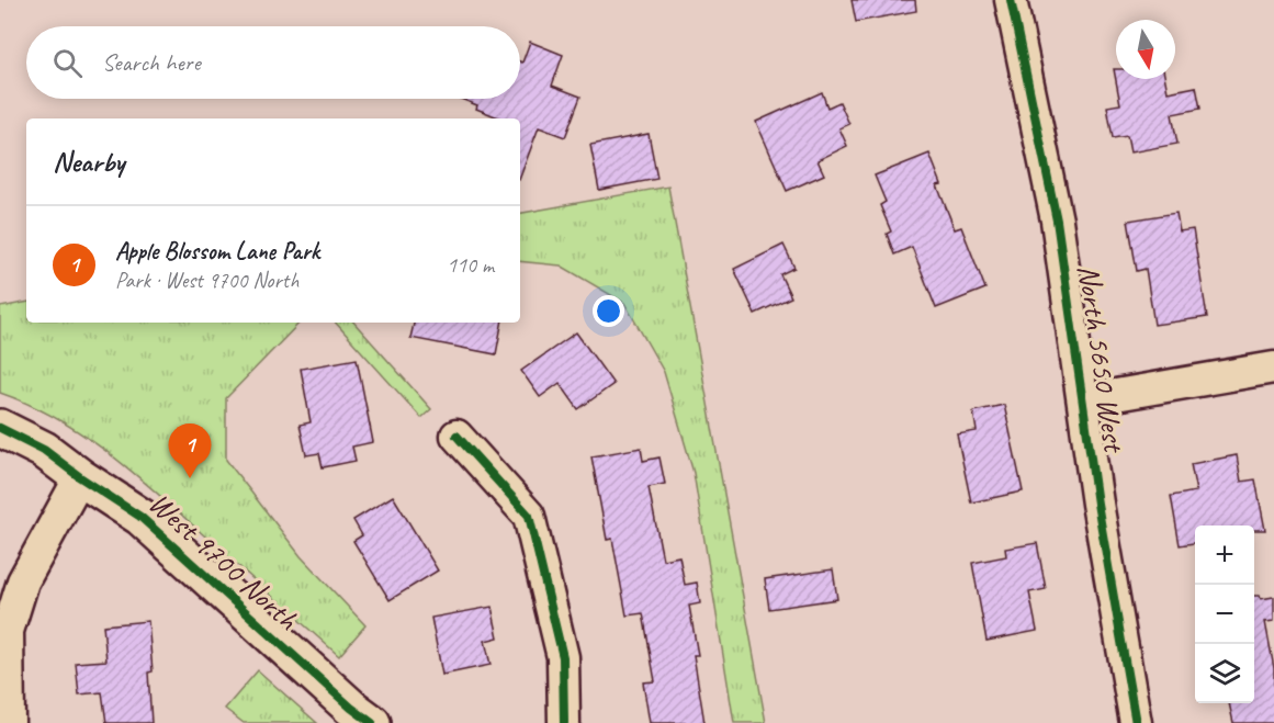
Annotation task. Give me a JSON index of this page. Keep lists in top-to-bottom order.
{
  "streets": {
    "street": ["North 5650 West", "West 9700 North"]
  },
  "north": "bottom",
  "page": {
    "search": "Search here",
    "heading": "Nearby",
    "list": [
      {
        "mark": "1",
        "name": "Apple Blossom Lane Park",
        "note": "Park · West 9700 North",
        "value": "110 m"
      }
    ],
    "pins": "1",
    "map_buttons": ["+", "−"]
  }
}
